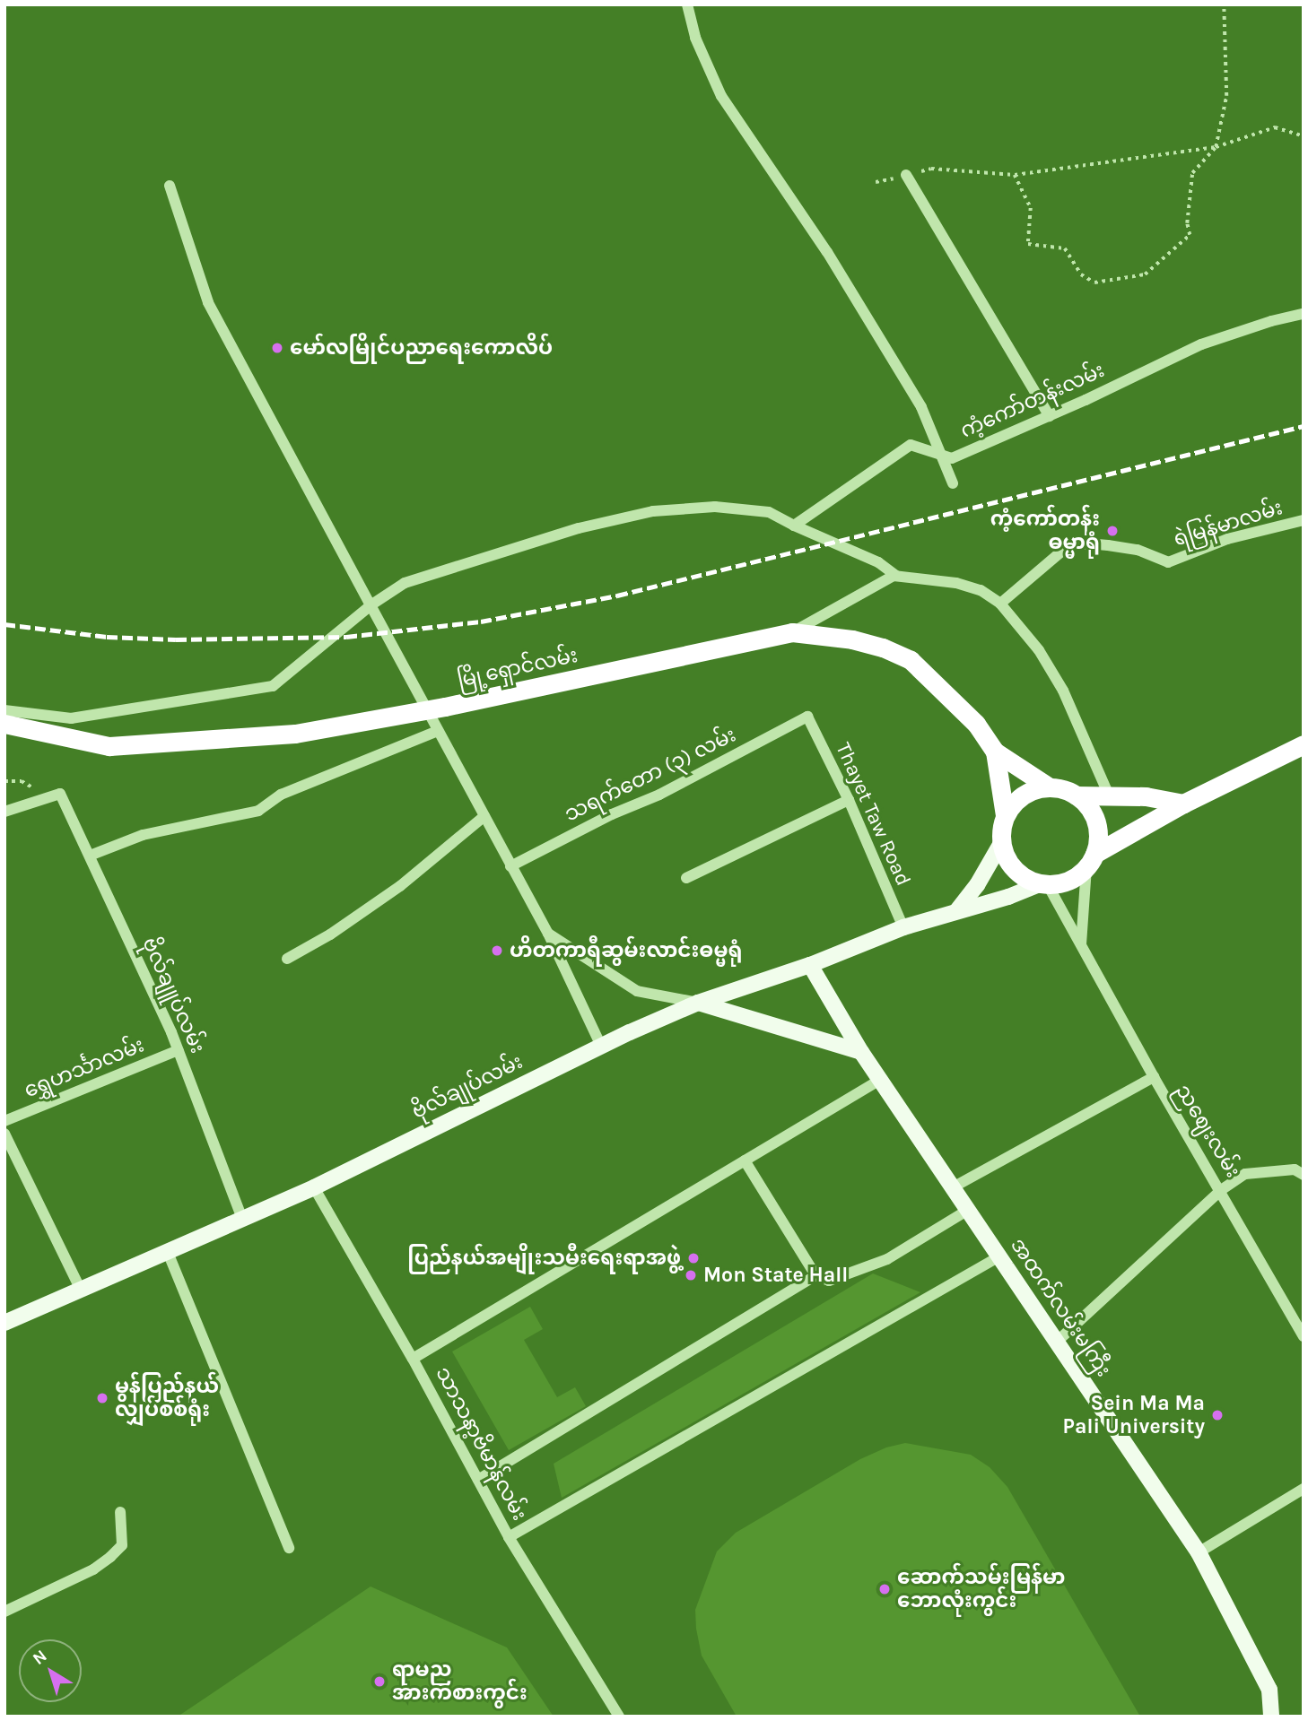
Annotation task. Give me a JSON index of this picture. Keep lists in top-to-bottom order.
{
  "streets": {
    "highway": ["မြို့ရှောင်လမ်း"],
    "main road": ["ဗိုလ်ချုပ်လမ်း", "အထက်လမ်းမကြီး"],
    "street": [
      "ကံ့ကော်တန်းလမ်း",
      "ရဲမြန်မာလမ်း",
      "သရက်တော (၃) လမ်း",
      "Thayet Taw Road",
      "ဗိုလ်ချူပ်လမ်း",
      "ရွှေဟင်္သာလမ်း",
      "ညဈေးလမ်း",
      "သာသနာ့ဗိမာန်လမ်း"
    ]
  },
  "crossings": [
    ["မြို့ရှောင်လမ်း", "ဗိုလ်ချုပ်လမ်း"],
    ["မြို့ရှောင်လမ်း", "ညဈေးလမ်း"],
    ["သရက်တော (၃) လမ်း", "Thayet Taw Road"],
    ["Thayet Taw Road", "ဗိုလ်ချုပ်လမ်း"],
    ["ဗိုလ်ချူပ်လမ်း", "ရွှေဟင်္သာလမ်း"],
    ["ဗိုလ်ချူပ်လမ်း", "ဗိုလ်ချုပ်လမ်း"],
    ["ဗိုလ်ချုပ်လမ်း", "ညဈေးလမ်း"],
    ["ဗိုလ်ချုပ်လမ်း", "အထက်လမ်းမကြီး"],
    ["ဗိုလ်ချုပ်လမ်း", "သာသနာ့ဗိမာန်လမ်း"]
  ],
  "places": [
    "မော်လမြိုင်ပညာရေးကောလိပ်",
    "ကံ့ကော်တန်း ဓမ္မာရုံ",
    "ဟိတကာရီဆွမ်းလာင်းဓမ္မရုံ",
    "ပြည်နယ်အမျိုးသမီးရေးရာအဖွဲ့",
    "Mon State Hall",
    "မွန်ပြည်နယ် လျှပ်စစ်ရုံး",
    "Sein Ma Ma Pali University",
    "ဆောက်သမ်းမြန်မာ ဘောလုံးကွင်း",
    "ရာမည အားကစားကွင်း"
  ],
  "north": "top left"
}
